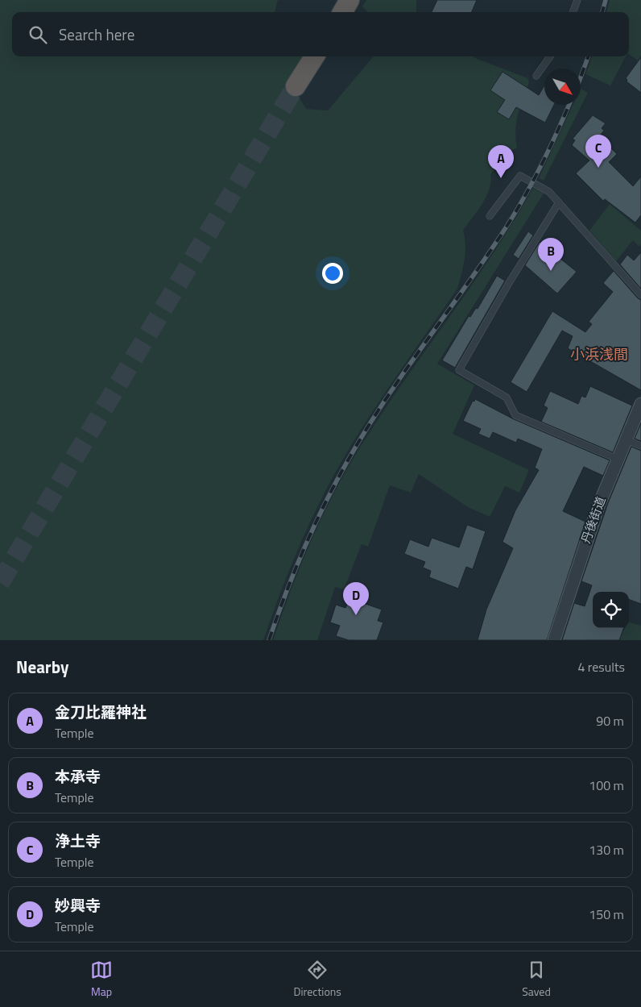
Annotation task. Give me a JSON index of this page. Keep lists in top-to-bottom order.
{
  "streets": {
    "street": ["丹後街道"]
  },
  "districts": ["小浜浅間"],
  "north": "bottom right",
  "page": {
    "search": "Search here",
    "pins": [
      "C",
      "A",
      "B",
      "D"
    ],
    "heading": ["Nearby", "4 results"],
    "list": [
      {
        "mark": "A",
        "name": "金刀比羅神社",
        "note": "Temple",
        "value": "90 m"
      },
      {
        "mark": "B",
        "name": "本承寺",
        "note": "Temple",
        "value": "100 m"
      },
      {
        "mark": "C",
        "name": "浄土寺",
        "note": "Temple",
        "value": "130 m"
      },
      {
        "mark": "D",
        "name": "妙興寺",
        "note": "Temple",
        "value": "150 m"
      }
    ],
    "nav": ["Map", "Directions", "Saved"]
  }
}
